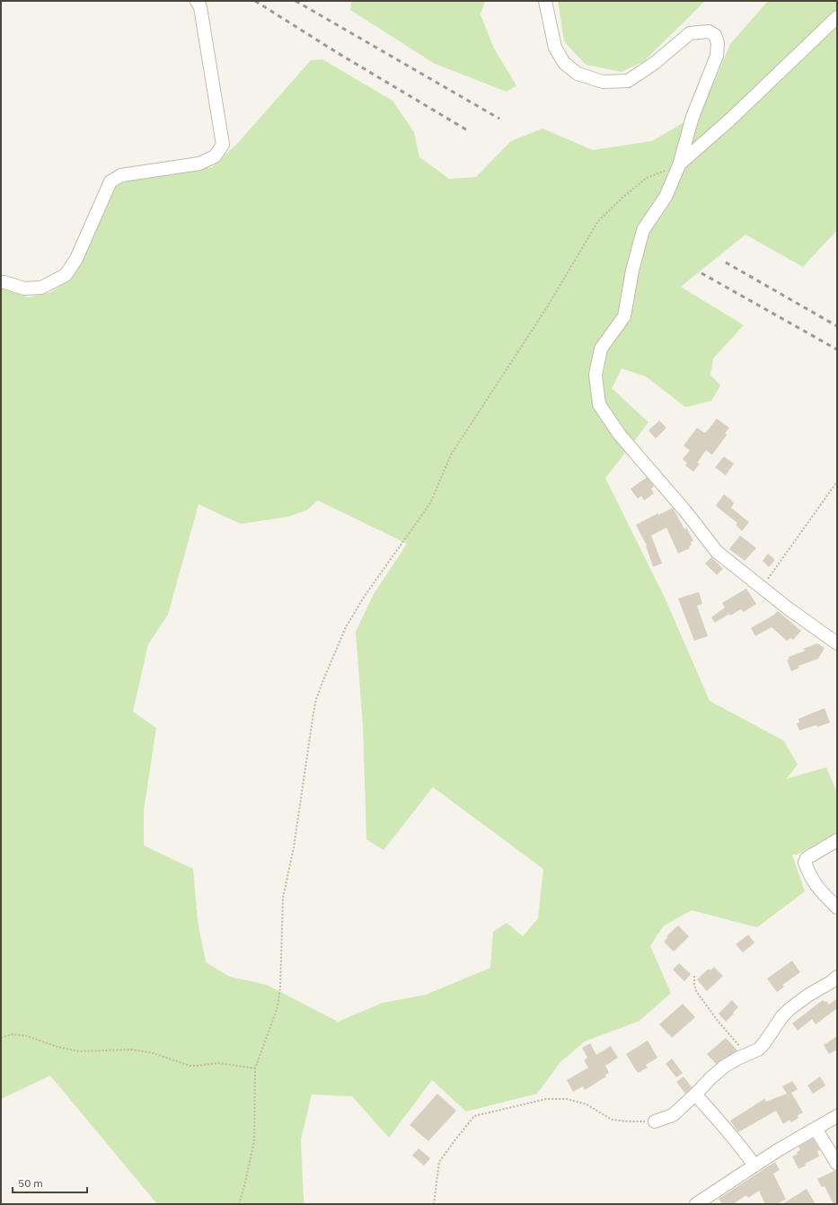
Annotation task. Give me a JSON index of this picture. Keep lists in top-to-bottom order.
{
  "scale_bar": "50 m"
}
